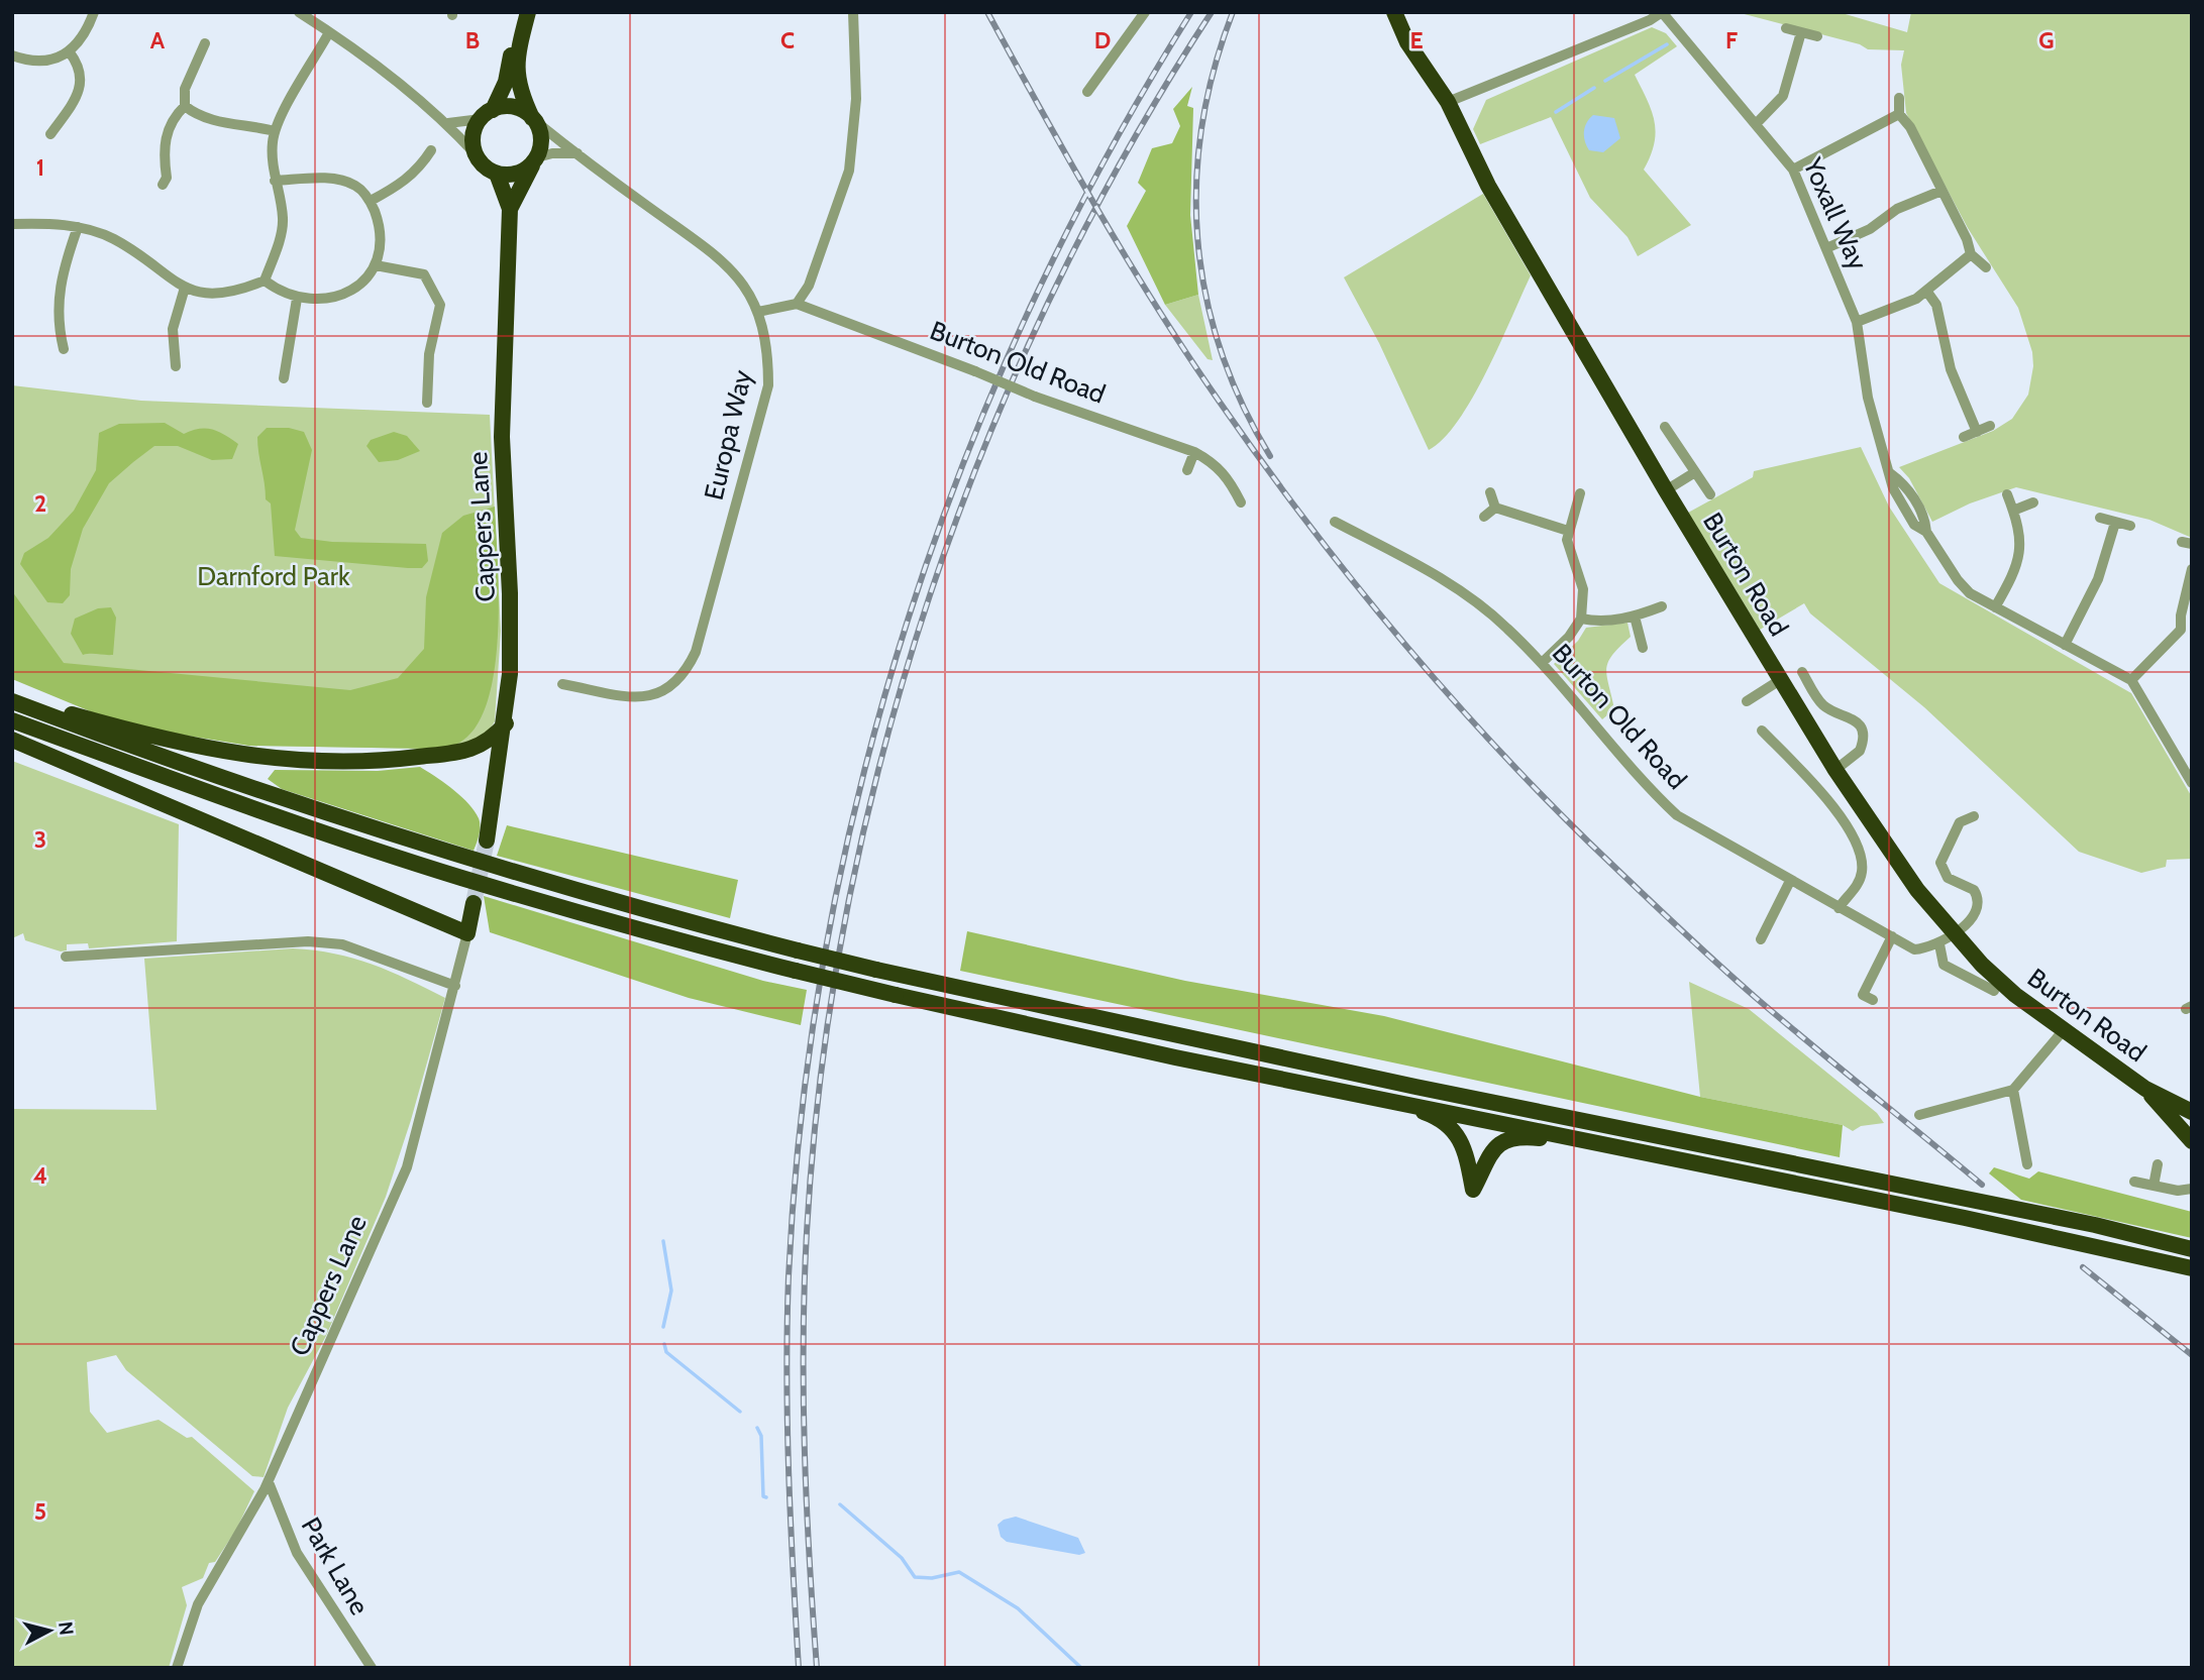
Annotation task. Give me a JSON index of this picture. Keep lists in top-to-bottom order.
{
  "streets": {
    "highway": ["Cappers Lane", "Burton Road"],
    "street": [
      "Yoxall Way",
      "Burton Old Road",
      "Europa Way",
      "Park Lane"
    ]
  },
  "crossings": [
    ["Europa Way", "Cappers Lane"],
    ["Cappers Lane", "Park Lane"]
  ],
  "parks": ["Darnford Park"],
  "north": "right",
  "grid": {
    "columns": [
      "A",
      "B",
      "C",
      "D",
      "E",
      "F",
      "G"
    ],
    "rows": [
      "1",
      "2",
      "3",
      "4",
      "5"
    ]
  }
}
